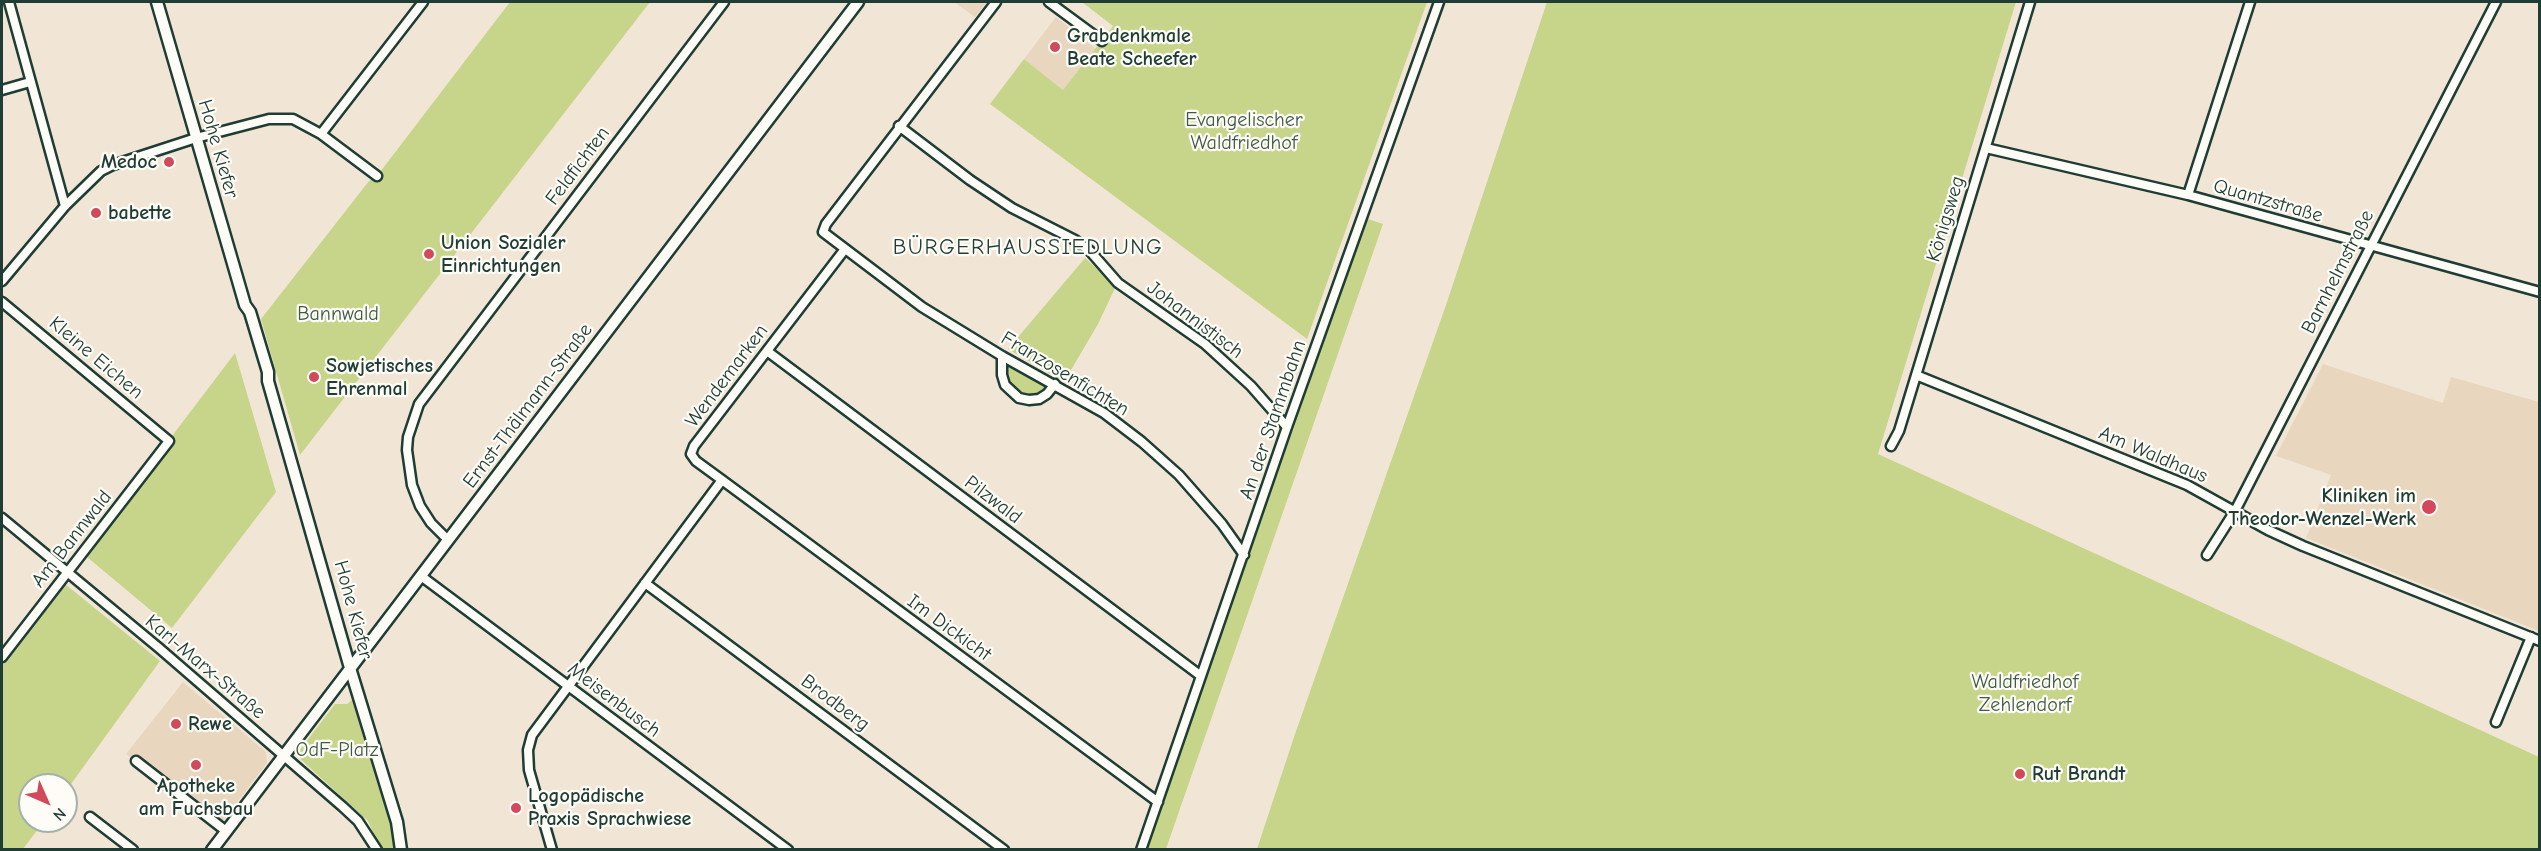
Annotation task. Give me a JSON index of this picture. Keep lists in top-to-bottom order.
{
  "streets": {
    "street": [
      "Hohe Kiefer",
      "Feldfichten",
      "Quantzstraße",
      "Königsweg",
      "Barnhelmstraße",
      "Johannistisch",
      "Kleine Eichen",
      "Franzosenfichten",
      "Wendemarken",
      "Ernst-Thälmann-Straße",
      "An der Stammbahn",
      "Am Waldhaus",
      "Pilzwald",
      "Am Bannwald",
      "Im Dickicht",
      "Karl-Marx-Straße",
      "Meisenbusch",
      "Brodberg"
    ]
  },
  "crossings": [
    ["Hohe Kiefer", "Ernst-Thälmann-Straße"],
    ["Feldfichten", "Ernst-Thälmann-Straße"],
    ["Quantzstraße", "Königsweg"],
    ["Quantzstraße", "Barnhelmstraße"],
    ["Königsweg", "Am Waldhaus"],
    ["Barnhelmstraße", "Am Waldhaus"],
    ["Johannistisch", "An der Stammbahn"],
    ["Kleine Eichen", "Am Bannwald"],
    ["Franzosenfichten", "Wendemarken"],
    ["Franzosenfichten", "An der Stammbahn"],
    ["Wendemarken", "Pilzwald"],
    ["Wendemarken", "Im Dickicht"],
    ["Ernst-Thälmann-Straße", "Karl-Marx-Straße"],
    ["Ernst-Thälmann-Straße", "Meisenbusch"],
    ["An der Stammbahn", "Pilzwald"],
    ["An der Stammbahn", "Im Dickicht"],
    ["Am Bannwald", "Karl-Marx-Straße"]
  ],
  "districts": ["BÜRGERHAUSSIEDLUNG"],
  "parks": [
    "Evangelischer Waldfriedhof",
    "Bannwald",
    "Waldfriedhof Zehlendorf",
    "OdF-Platz"
  ],
  "places": [
    "Grabdenkmale Beate Scheefer",
    "Medoc",
    "babette",
    "Union Sozialer Einrichtungen",
    "Sowjetisches Ehrenmal",
    "Kliniken im Theodor-Wenzel-Werk",
    "Rewe",
    "Apotheke am Fuchsbau",
    "Rut Brandt",
    "Logopädische Praxis Sprachwiese"
  ],
  "north": "bottom right"
}
